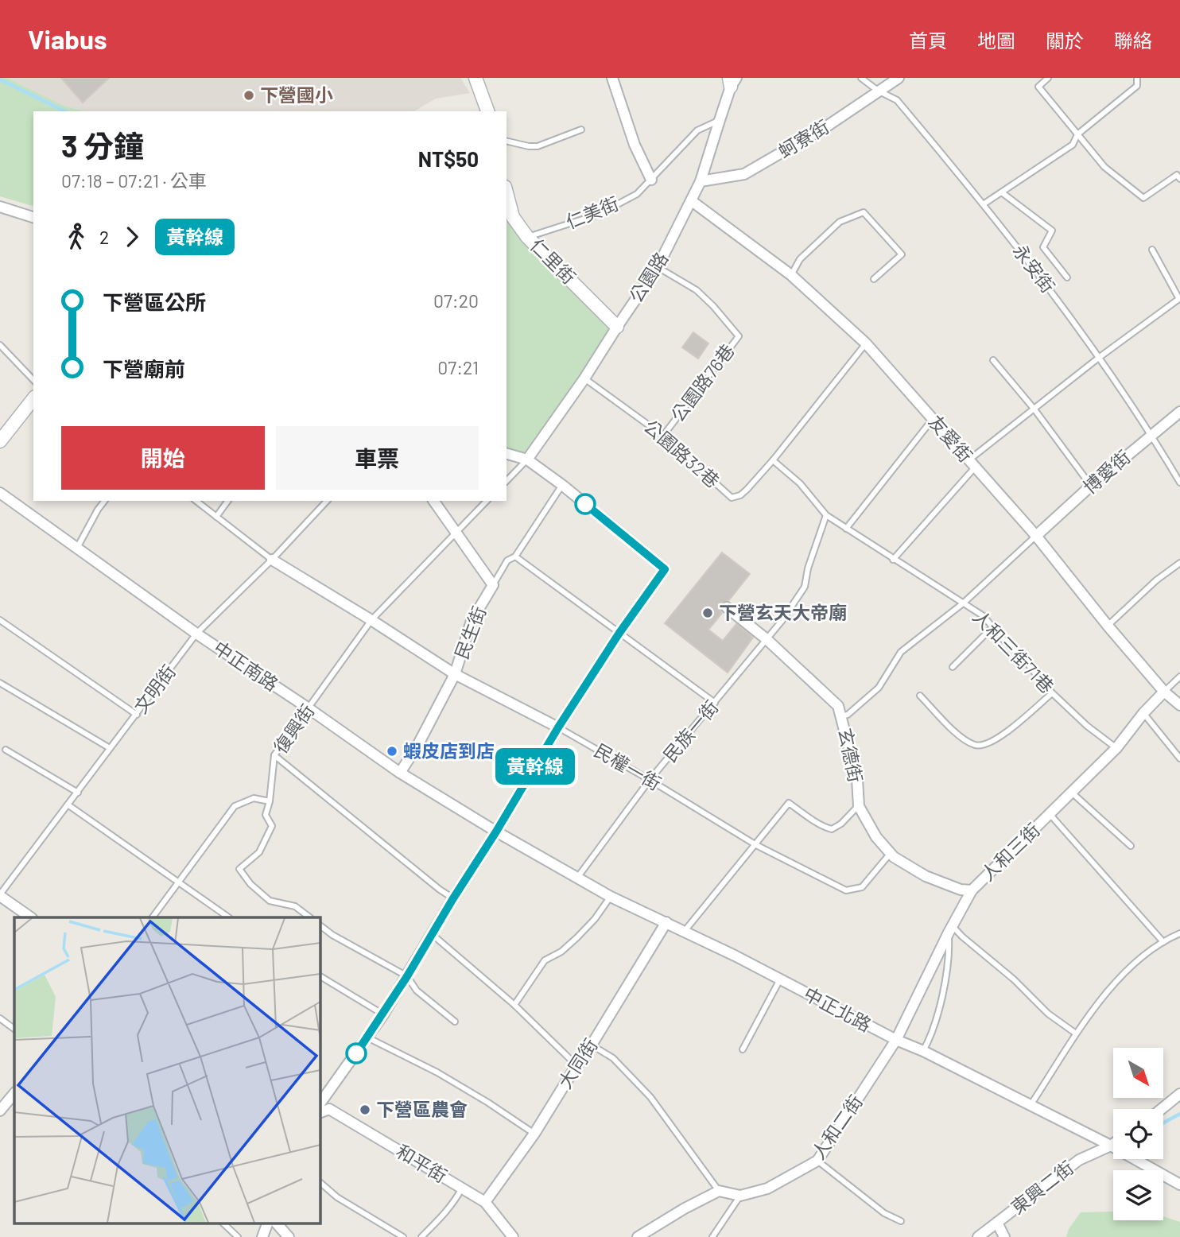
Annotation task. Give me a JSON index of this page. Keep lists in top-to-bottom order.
{
  "streets": {
    "street": [
      "蚵寮街",
      "仁里街",
      "公園路",
      "友愛街",
      "博愛街",
      "民生街",
      "中正南路",
      "玄德街",
      "民權一街",
      "人和三街",
      "中正北路",
      "大同街",
      "人和二街",
      "和平街",
      "東興二街"
    ],
    "lane": [
      "仁美街",
      "永安街",
      "公園路76巷",
      "公園路32巷",
      "人和三街71巷",
      "文明街",
      "復興街",
      "民族一街"
    ]
  },
  "crossings": [
    ["蚵寮街", "永安街"],
    ["蚵寮街", "公園路"],
    ["仁美街", "仁里街"],
    ["仁美街", "公園路"],
    ["仁里街", "公園路"],
    ["永安街", "博愛街"],
    ["公園路", "公園路76巷"],
    ["公園路", "友愛街"],
    ["公園路", "公園路32巷"],
    ["公園路76巷", "公園路32巷"],
    ["友愛街", "博愛街"],
    ["友愛街", "人和三街"],
    ["公園路32巷", "人和三街71巷"],
    ["民生街", "中正南路"],
    ["民生街", "復興街"],
    ["民生街", "民權一街"],
    ["人和三街71巷", "民族一街"],
    ["人和三街71巷", "人和三街"],
    ["中正南路", "文明街"],
    ["中正南路", "復興街"],
    ["中正南路", "中正北路"],
    ["文明街", "民權一街"],
    ["復興街", "民權一街"],
    ["民族一街", "玄德街"],
    ["民族一街", "民權一街"],
    ["民族一街", "中正北路"],
    ["玄德街", "民權一街"],
    ["玄德街", "人和三街"],
    ["人和三街", "中正北路"],
    ["人和三街", "人和二街"],
    ["中正北路", "大同街"],
    ["中正北路", "人和二街"],
    ["中正北路", "東興二街"],
    ["大同街", "和平街"]
  ],
  "places": [
    "下營國小",
    "下營玄天大帝廟",
    "蝦皮店到店",
    "下營區農會"
  ],
  "lines": ["bus line 黃幹線"],
  "north": "bottom right",
  "page": {
    "header": "Viabus",
    "nav": [
      "首頁",
      "地圖",
      "關於",
      "聯絡"
    ],
    "on_map": "黃幹線",
    "heading": ["3 分鐘", "07:18 – 07:21 · 公車", "NT$50"],
    "legs": ["2", "黃幹線"],
    "list": [
      {
        "name": "下營區公所",
        "value": "07:20"
      },
      {
        "name": "下營廟前",
        "value": "07:21"
      }
    ],
    "buttons": ["開始", "車票"]
  }
}
